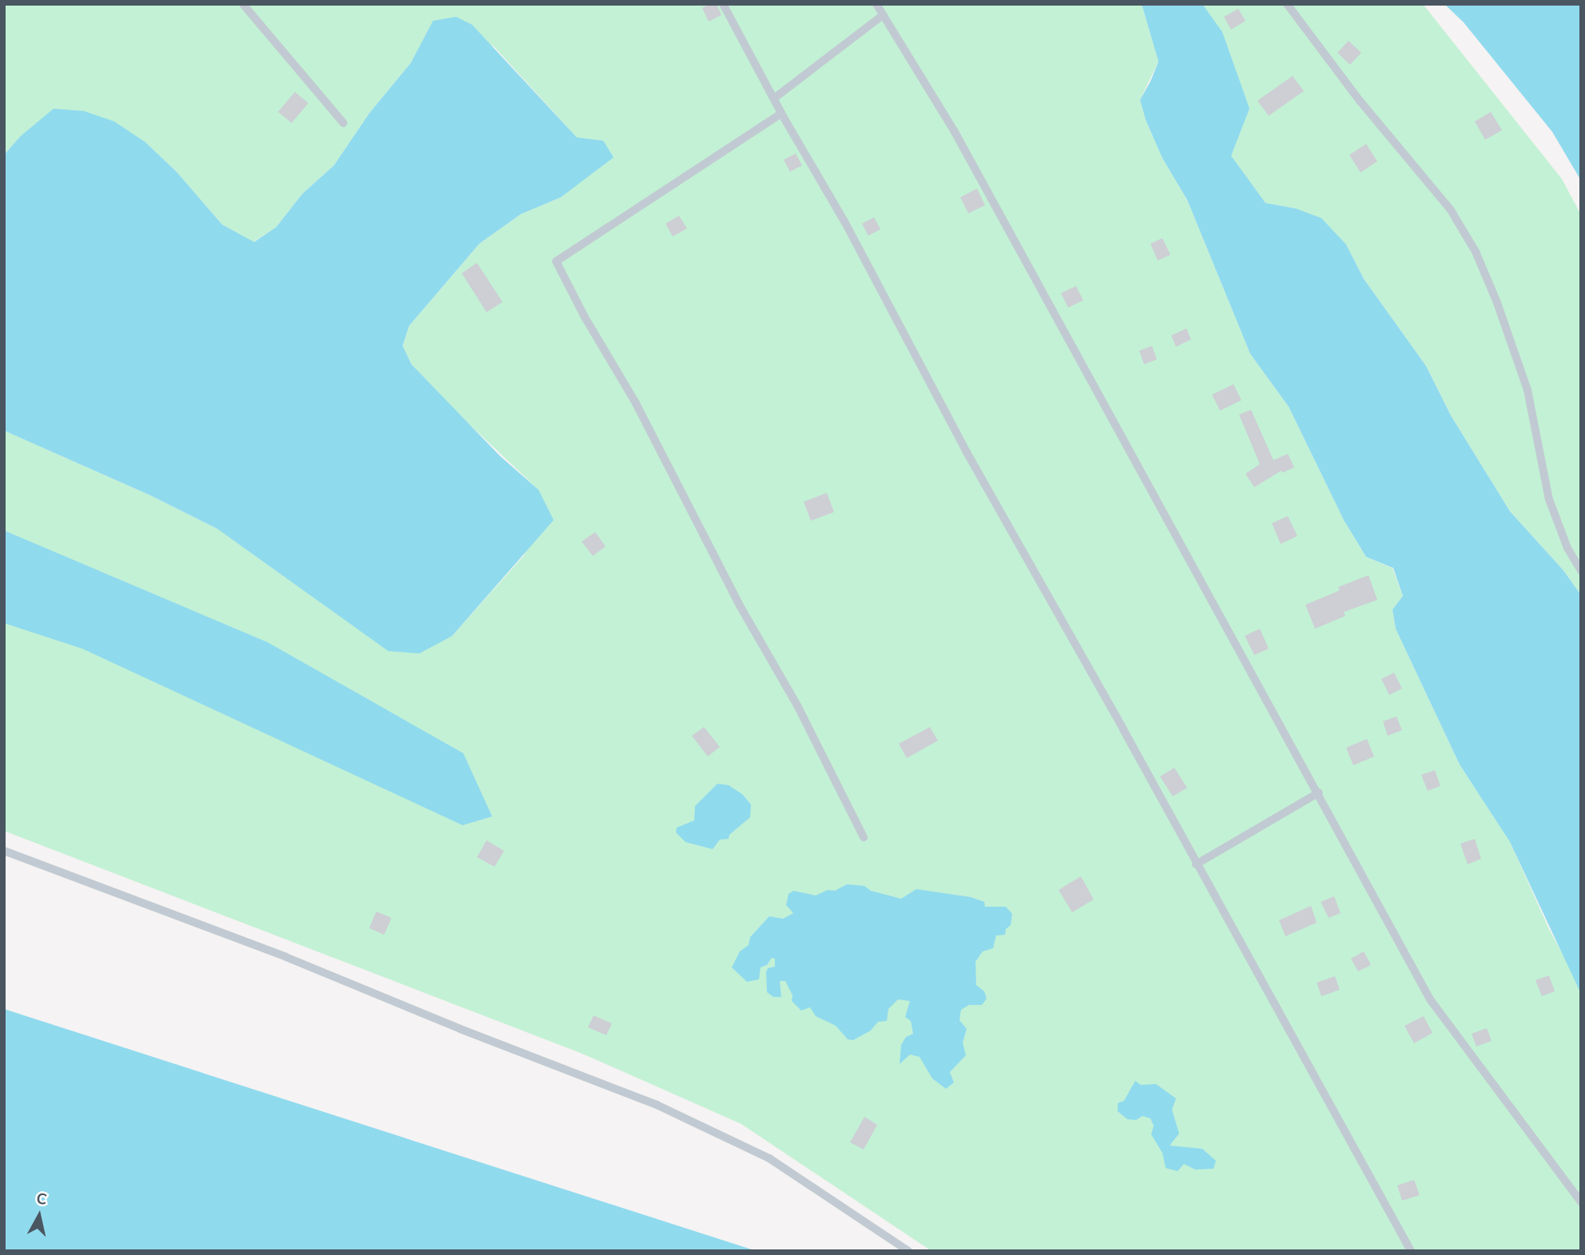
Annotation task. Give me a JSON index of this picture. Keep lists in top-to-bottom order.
{
  "north": "top"
}
